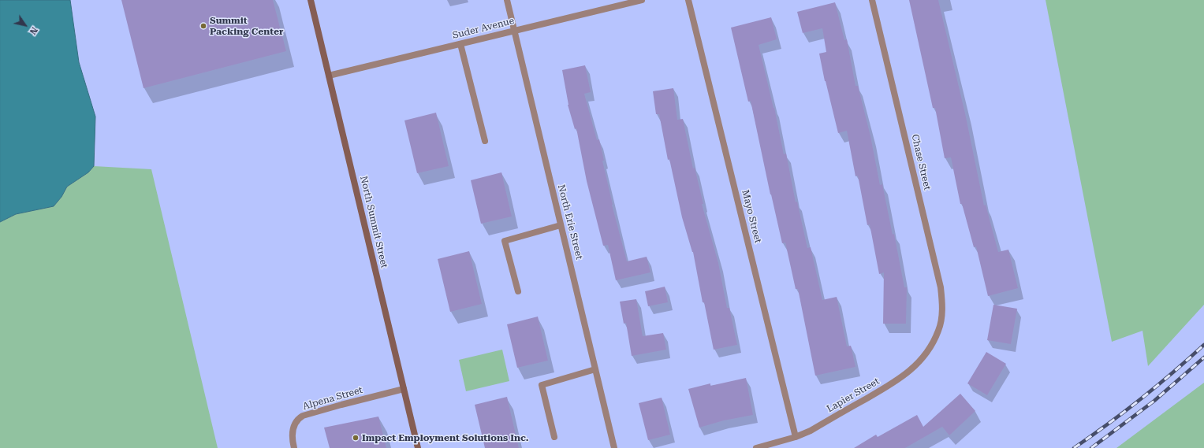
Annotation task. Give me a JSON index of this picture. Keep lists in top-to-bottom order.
{
  "streets": {
    "main road": ["North Summit Street"],
    "street": [
      "Suder Avenue",
      "Chase Street",
      "Mayo Street",
      "North Erie Street",
      "Lapier Street",
      "Alpena Street"
    ]
  },
  "crossings": [
    ["Suder Avenue", "North Summit Street"],
    ["Suder Avenue", "North Erie Street"],
    ["Chase Street", "Lapier Street"],
    ["Mayo Street", "Lapier Street"],
    ["North Summit Street", "Alpena Street"]
  ],
  "places": ["Summit Packing Center", "Impact Employment Solutions Inc."],
  "north": "bottom right"
}
